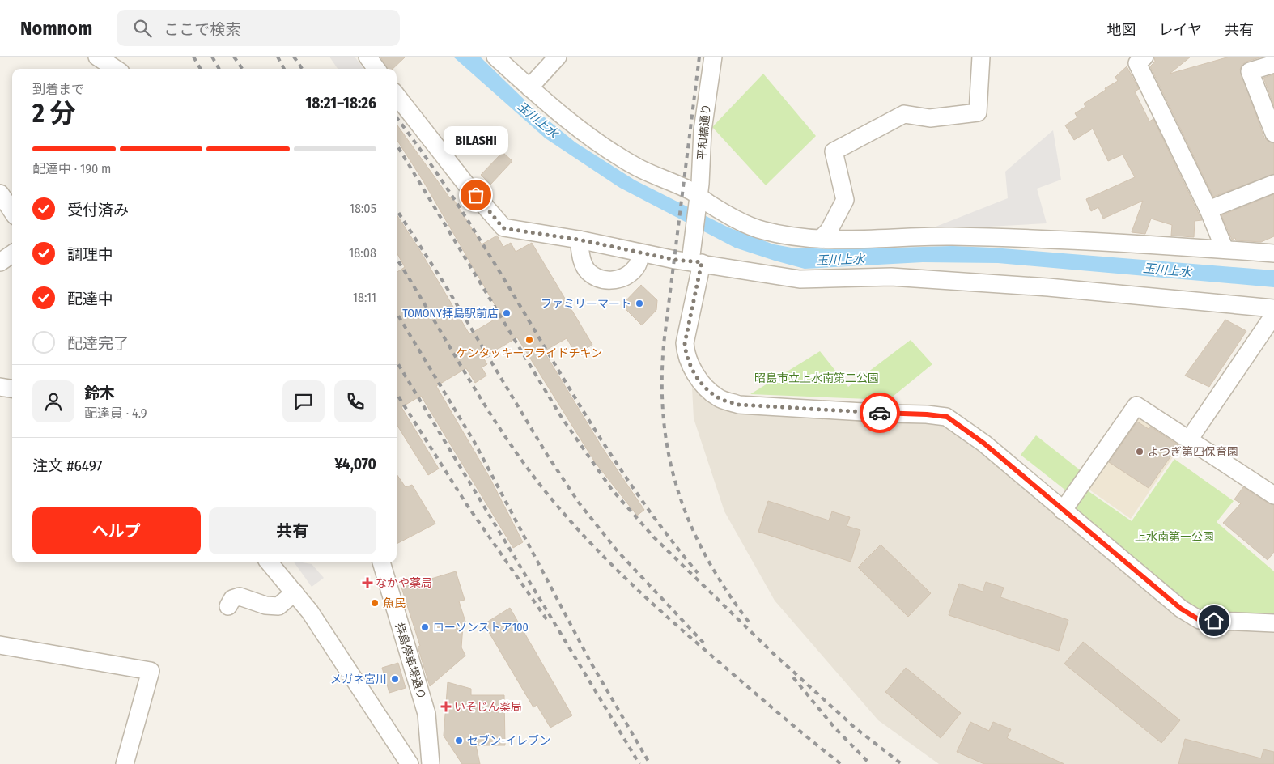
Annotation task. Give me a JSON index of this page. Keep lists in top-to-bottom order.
{
  "streets": {
    "street": ["平和橋通り", "拝島停車場通り"]
  },
  "water": ["玉川上水"],
  "parks": ["昭島市立上水南第二公園", "上水南第一公園"],
  "places": {
    "other": [
      "BILASHI",
      "ファミリーマート",
      "TOMONY拝島駅前店",
      "ケンタッキーフライドチキン",
      "よつぎ第四保育園",
      "魚民",
      "ローソンストア100",
      "メガネ宮川",
      "セブン-イレブン"
    ],
    "health": ["なかや薬局", "いそじん薬局"]
  },
  "page": {
    "header": "Nomnom",
    "search": "ここで検索",
    "nav": ["地図", "レイヤ", "共有"],
    "heading": ["2 分", "到着まで", "18:21–18:26"],
    "panel": [
      "鈴木",
      "配達員 · 4.9",
      "注文 #6497",
      "¥4,070"
    ],
    "bubble": "BILASHI",
    "bar": "配達中 · 190 m",
    "list": [
      ["受付済み", "18:05"],
      ["調理中", "18:08"],
      ["配達中", "18:11"],
      "配達完了"
    ],
    "buttons": ["ヘルプ", "共有"]
  }
}
